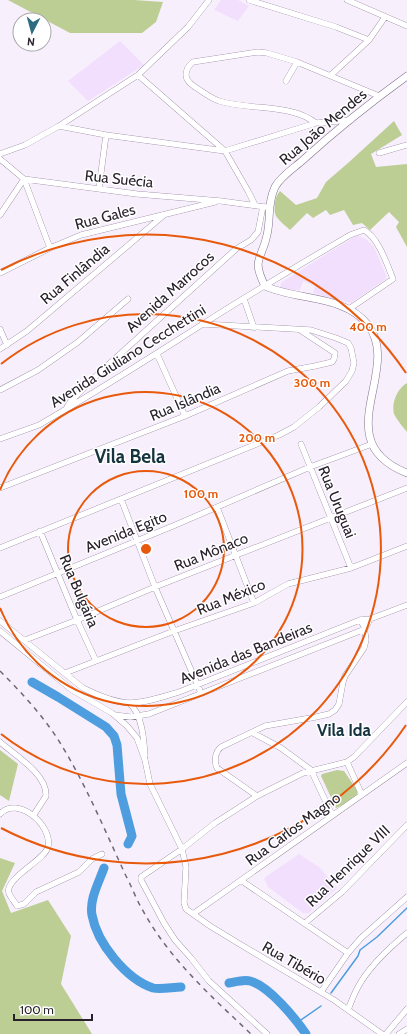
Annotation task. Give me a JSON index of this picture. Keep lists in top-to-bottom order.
{
  "streets": {
    "main road": ["Rua João Mendes"],
    "street": [
      "Rua Suécia",
      "Rua Gales",
      "Rua Finlândia",
      "Avenida Marrocos",
      "Avenida Giuliano Cecchettini",
      "Rua Islândia",
      "Rua Uruguai",
      "Avenida Egito",
      "Rua Mônaco",
      "Rua Bulgária",
      "Rua México",
      "Avenida das Bandeiras",
      "Rua Carlos Magno",
      "Rua Henrique VIII",
      "Rua Tibério"
    ]
  },
  "crossings": [
    ["Rua João Mendes", "Rua Suécia"],
    ["Rua João Mendes", "Avenida Marrocos"],
    ["Rua João Mendes", "Avenida Giuliano Cecchettini"],
    ["Rua Suécia", "Rua Gales"],
    ["Rua Suécia", "Avenida Marrocos"],
    ["Rua Gales", "Rua Finlândia"],
    ["Avenida Marrocos", "Avenida Giuliano Cecchettini"],
    ["Rua Uruguai", "Avenida Egito"],
    ["Rua Uruguai", "Rua Mônaco"],
    ["Rua Uruguai", "Rua México"],
    ["Avenida Egito", "Rua Bulgária"],
    ["Rua Mônaco", "Rua Bulgária"],
    ["Rua Bulgária", "Rua México"],
    ["Rua Carlos Magno", "Rua Tibério"]
  ],
  "districts": ["Vila Bela", "Vila Ida"],
  "scale_bar": "100 m",
  "north": "bottom",
  "rings": [
    "400 m",
    "300 m",
    "200 m",
    "100 m"
  ]
}
